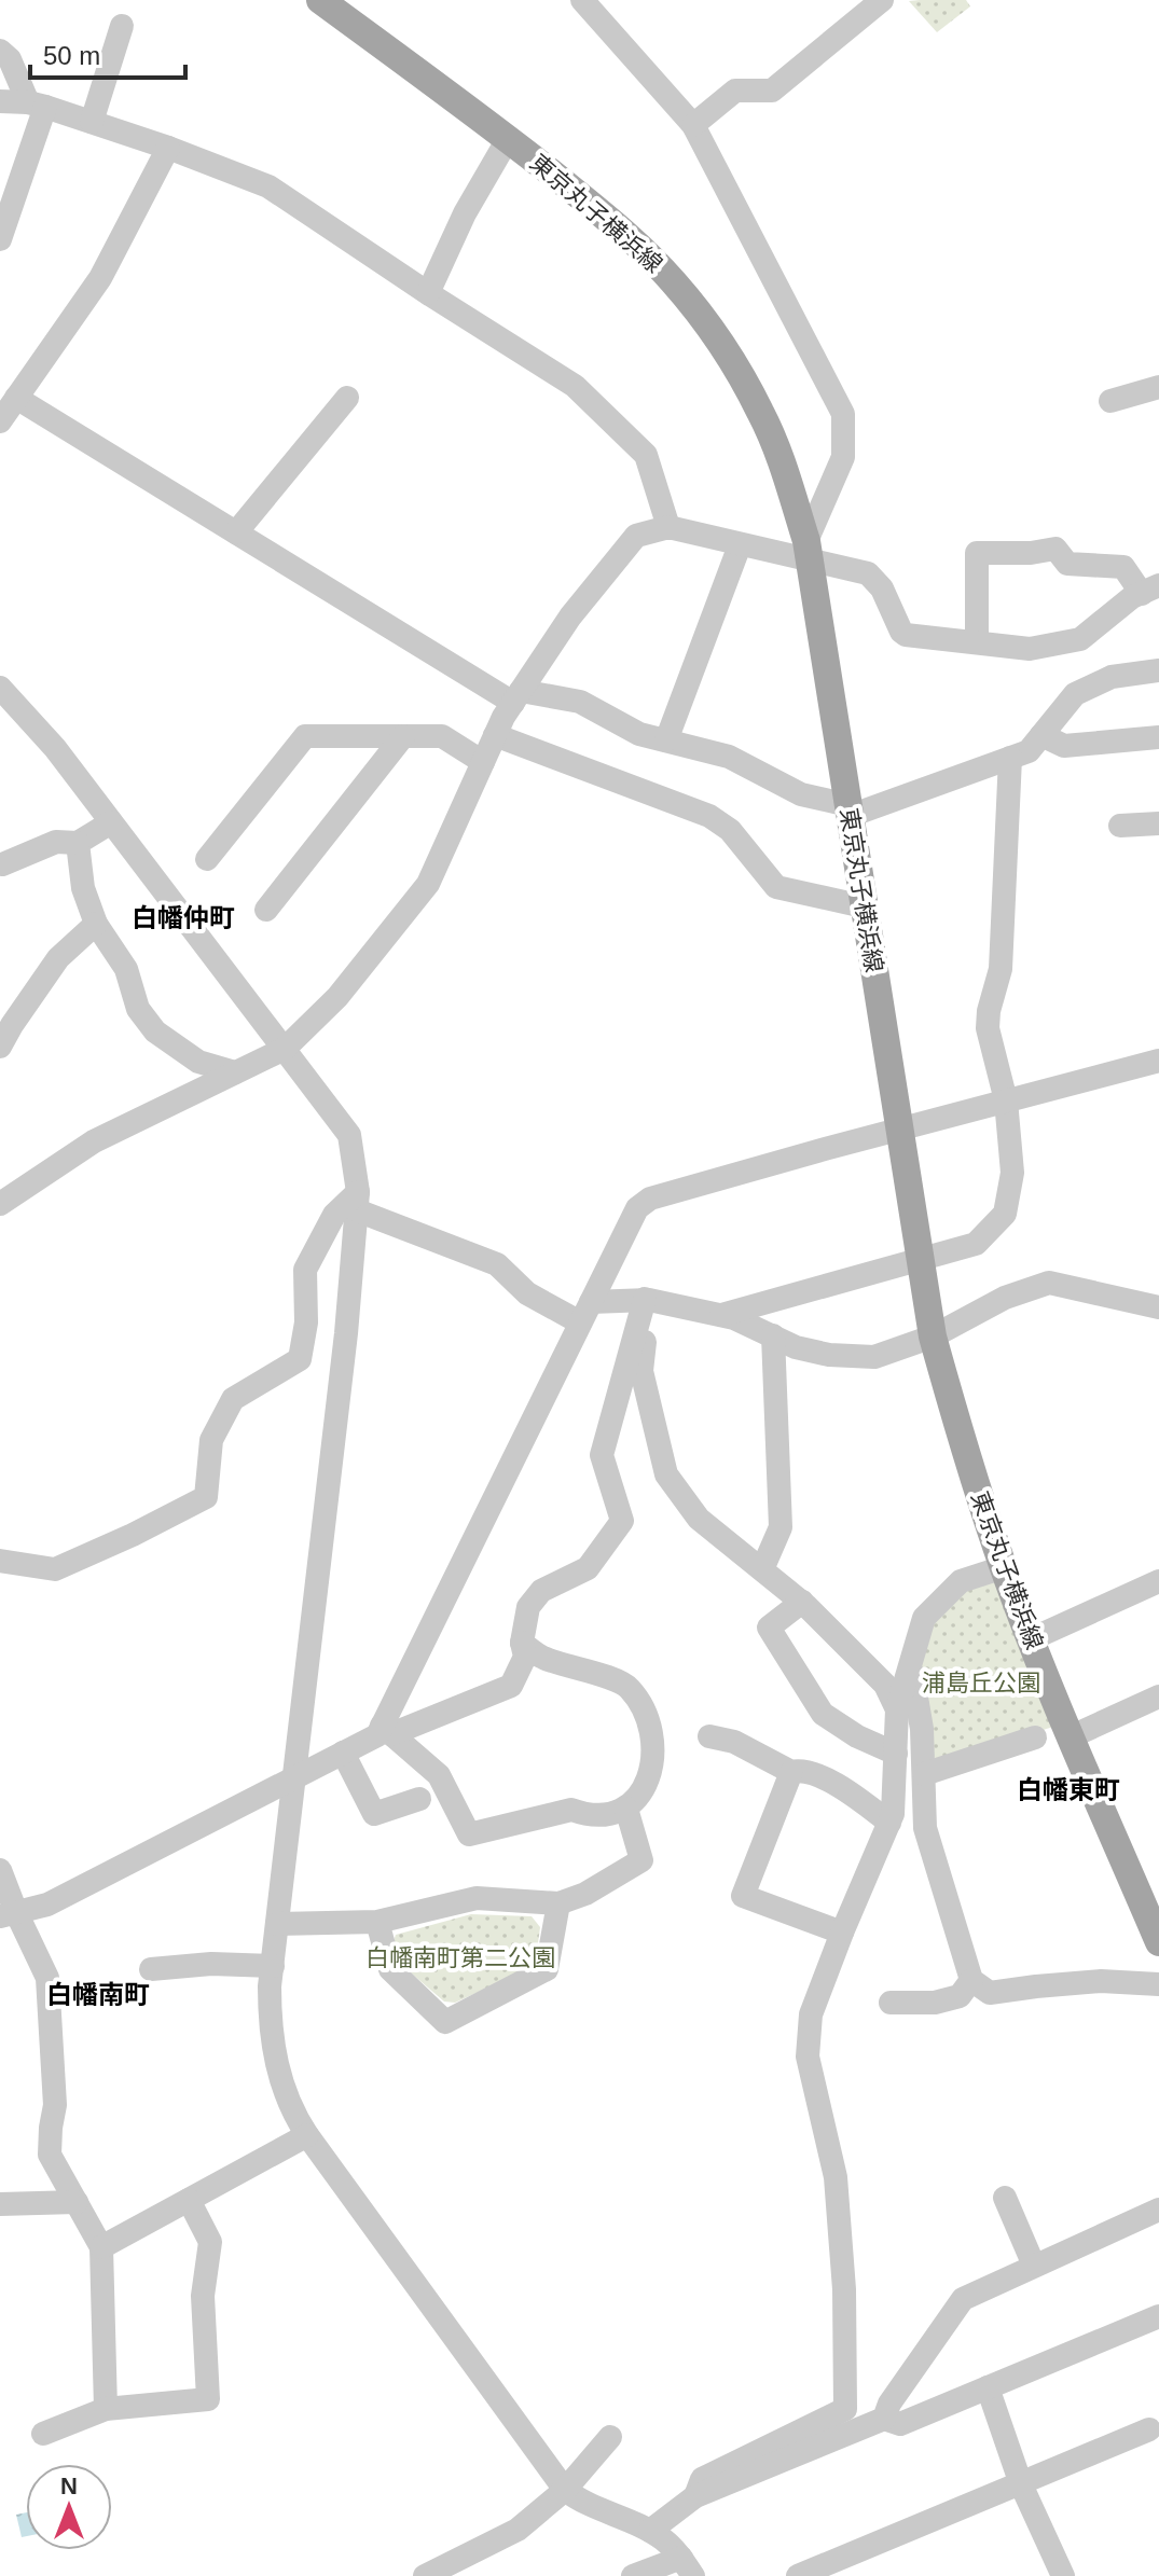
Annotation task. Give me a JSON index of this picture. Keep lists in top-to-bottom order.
{
  "streets": {
    "main road": ["東京丸子横浜線"]
  },
  "districts": ["白幡仲町", "白幡東町", "白幡南町"],
  "parks": ["浦島丘公園", "白幡南町第二公園"],
  "scale_bar": "50 m",
  "north": "top"
}
